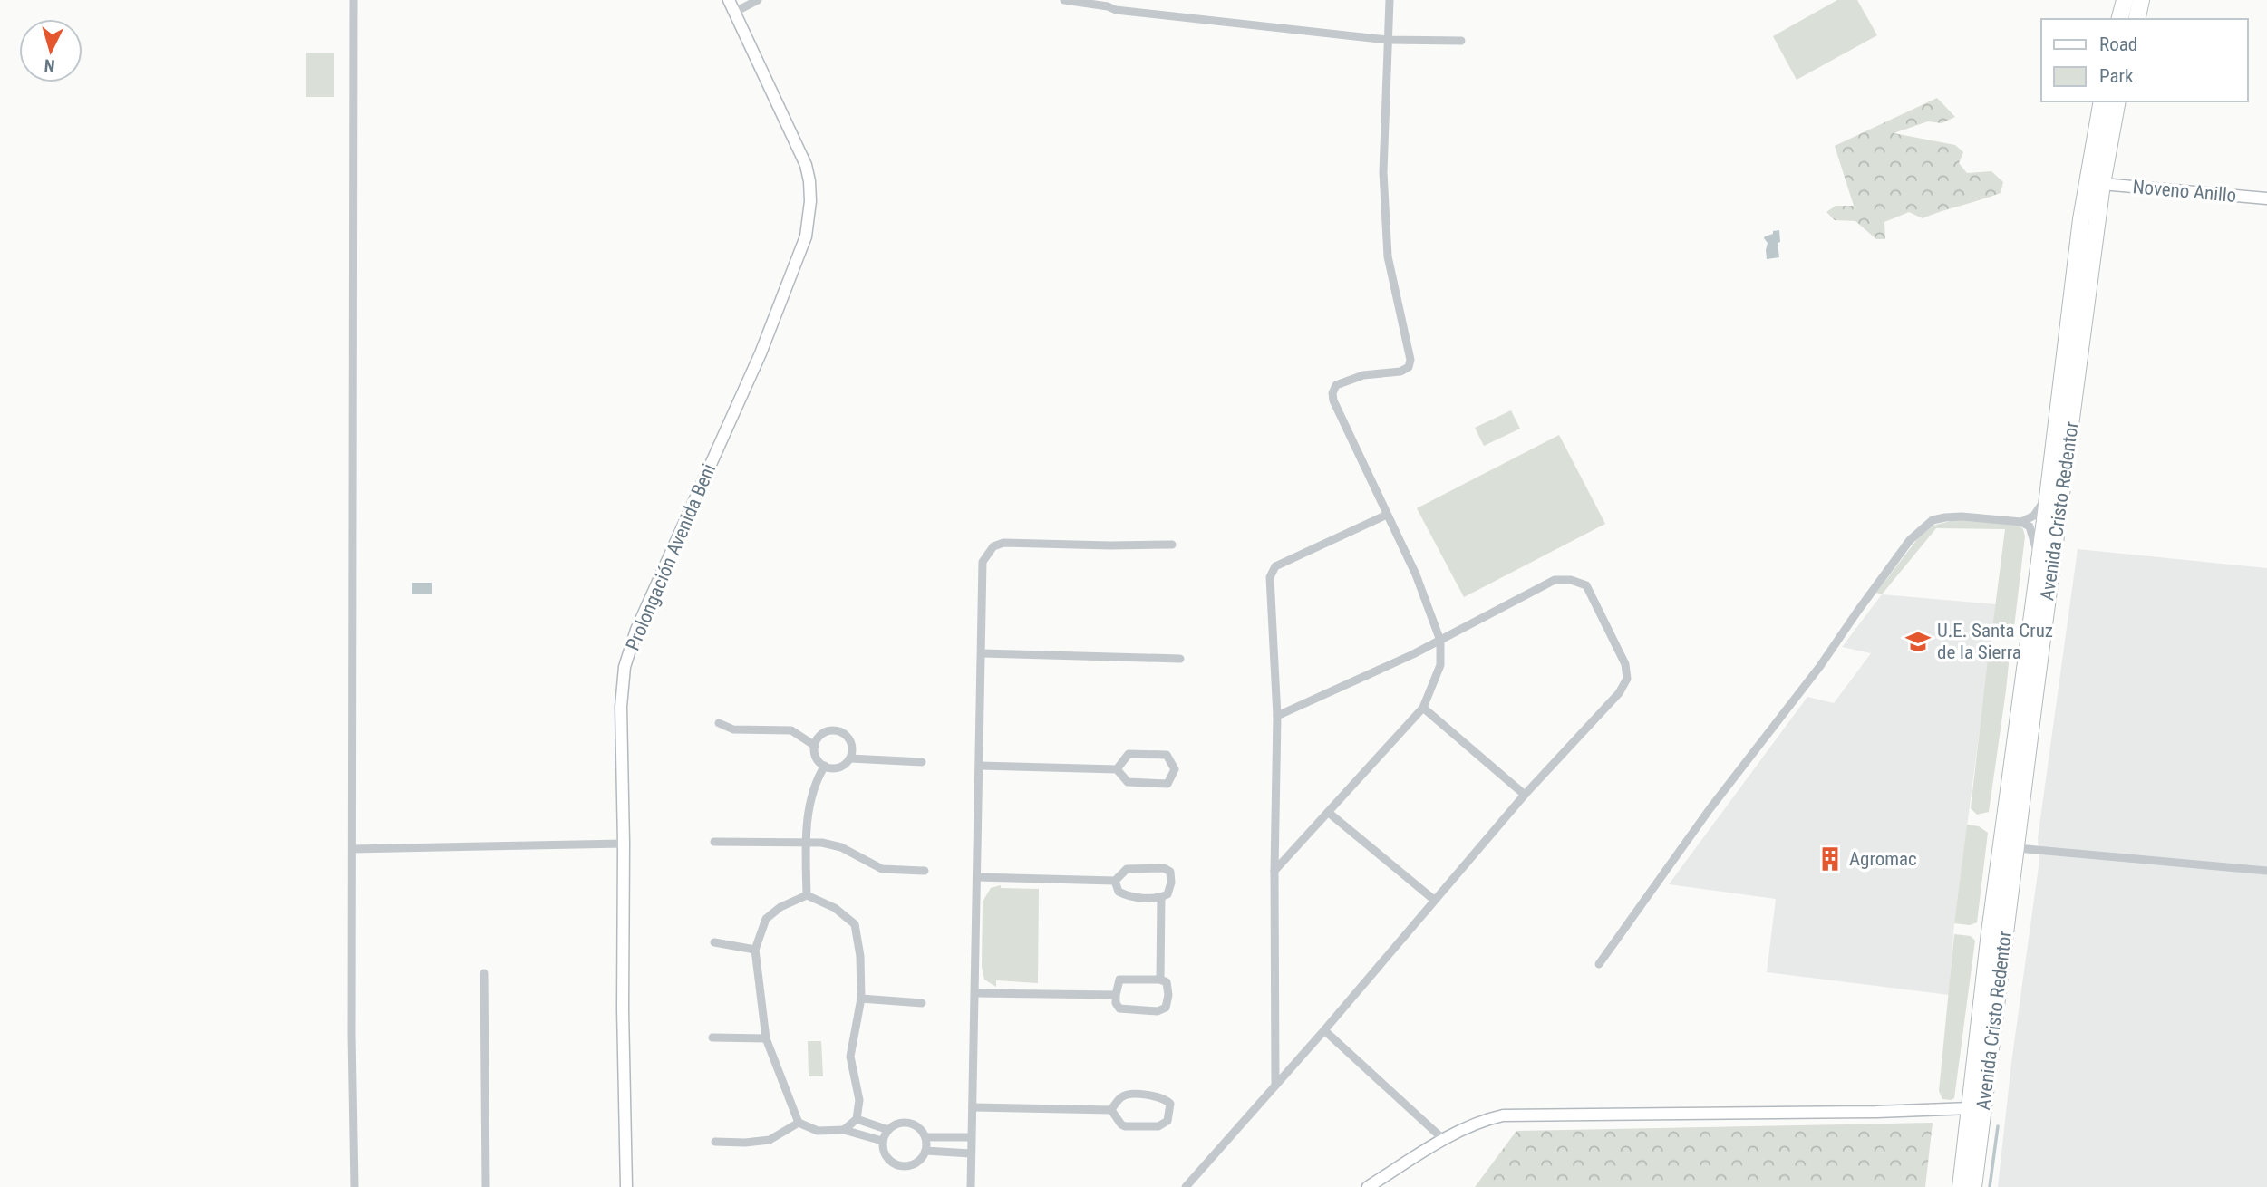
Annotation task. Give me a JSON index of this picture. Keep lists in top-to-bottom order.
{
  "streets": {
    "highway": ["Avenida Cristo Redentor"],
    "street": ["Noveno Anillo", "Prolongación Avenida Beni"]
  },
  "crossings": [
    ["Noveno Anillo", "Avenida Cristo Redentor"]
  ],
  "places": {
    "school or university": ["U.E. Santa Cruz de la Sierra"],
    "building": ["Agromac"]
  },
  "legend": ["Road", "Park"],
  "north": "bottom"
}
